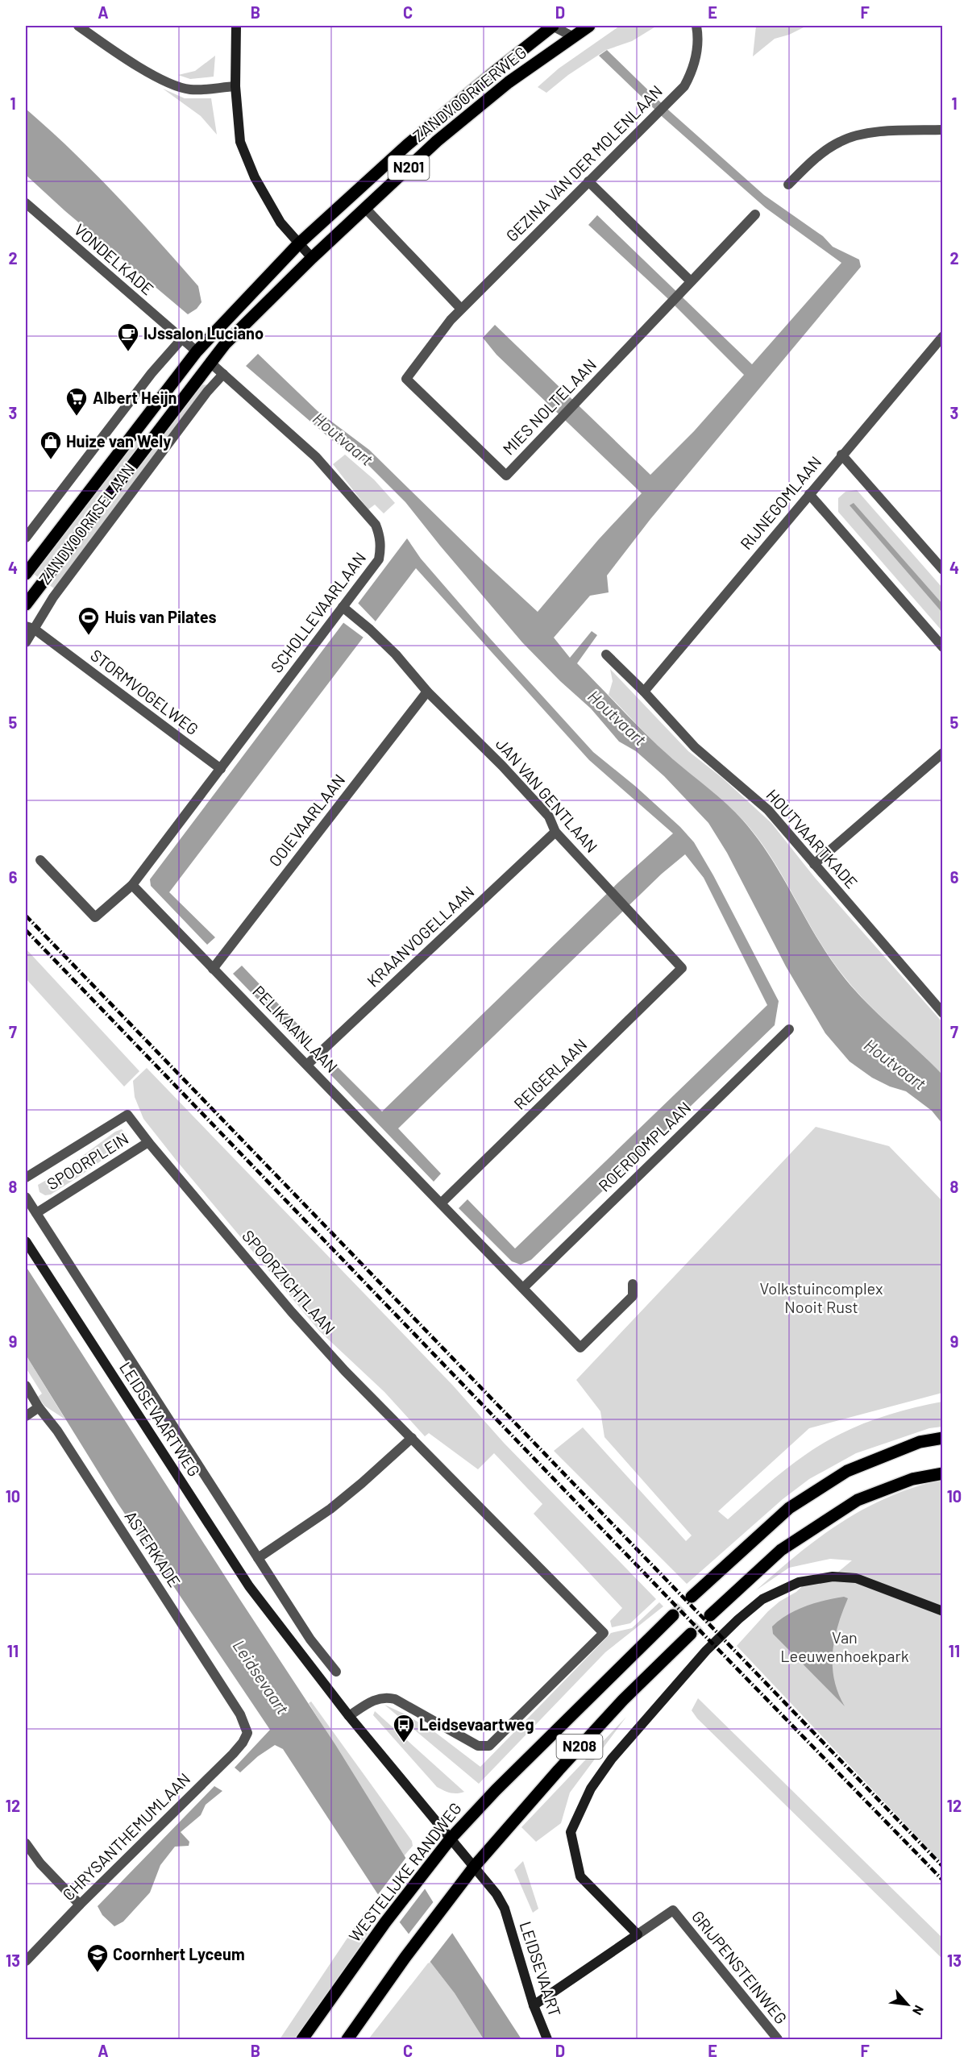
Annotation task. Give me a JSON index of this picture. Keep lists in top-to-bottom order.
{
  "streets": {
    "main road": [
      "ZANDVOORTERWEG",
      "N201",
      "ZANDVOORTSELAAN",
      "N208",
      "WESTELIJKE RANDWEG"
    ],
    "street": [
      "GEZINA VAN DER MOLENLAAN",
      "VONDELKADE",
      "MIES NOLTELAAN",
      "RIJNEGOMLAAN",
      "SCHOLLEVAARLAAN",
      "STORMVOGELWEG",
      "JAN VAN GENTLAAN",
      "OOIEVAARLAAN",
      "HOUTVAARTKADE",
      "KRAANVOGELLAAN",
      "PELIKAANLAAN",
      "REIGERLAAN",
      "ROERDOMPLAAN",
      "SPOORPLEIN",
      "SPOORZICHTLAAN",
      "LEIDSEVAARTWEG",
      "ASTERKADE",
      "CHRYSANTHEMUMLAAN",
      "GRIJPENSTEINWEG",
      "LEIDSEVAART"
    ]
  },
  "crossings": [
    ["ZANDVOORTERWEG", "ZANDVOORTSELAAN"],
    ["GEZINA VAN DER MOLENLAAN", "MIES NOLTELAAN"],
    ["RIJNEGOMLAAN", "HOUTVAARTKADE"],
    ["ZANDVOORTSELAAN", "SCHOLLEVAARLAAN"],
    ["ZANDVOORTSELAAN", "STORMVOGELWEG"],
    ["SCHOLLEVAARLAAN", "STORMVOGELWEG"],
    ["SCHOLLEVAARLAAN", "JAN VAN GENTLAAN"],
    ["SCHOLLEVAARLAAN", "PELIKAANLAAN"],
    ["JAN VAN GENTLAAN", "OOIEVAARLAAN"],
    ["JAN VAN GENTLAAN", "KRAANVOGELLAAN"],
    ["JAN VAN GENTLAAN", "REIGERLAAN"],
    ["OOIEVAARLAAN", "PELIKAANLAAN"],
    ["KRAANVOGELLAAN", "PELIKAANLAAN"],
    ["PELIKAANLAAN", "REIGERLAAN"],
    ["PELIKAANLAAN", "ROERDOMPLAAN"],
    ["SPOORPLEIN", "SPOORZICHTLAAN"],
    ["SPOORPLEIN", "LEIDSEVAARTWEG"],
    ["SPOORZICHTLAAN", "LEIDSEVAARTWEG"],
    ["LEIDSEVAARTWEG", "N208"],
    ["LEIDSEVAARTWEG", "WESTELIJKE RANDWEG"],
    ["LEIDSEVAARTWEG", "LEIDSEVAART"],
    ["ASTERKADE", "CHRYSANTHEMUMLAAN"],
    ["GRIJPENSTEINWEG", "LEIDSEVAART"]
  ],
  "water": ["Houtvaart", "Leidsevaart"],
  "parks": ["Volkstuincomplex Nooit Rust", "Van Leeuwenhoekpark"],
  "places": {
    "cafe": ["IJssalon Luciano"],
    "supermarket": ["Albert Heijn"],
    "shop": ["Huize van Wely"],
    "sports": ["Huis van Pilates"],
    "bus stop": ["Leidsevaartweg"],
    "school or university": ["Coornhert Lyceum"]
  },
  "north": "bottom right",
  "grid": {
    "columns": [
      "A",
      "B",
      "C",
      "D",
      "E",
      "F"
    ],
    "rows": [
      "1",
      "2",
      "3",
      "4",
      "5",
      "6",
      "7",
      "8",
      "9",
      "10",
      "11",
      "12",
      "13"
    ]
  }
}
